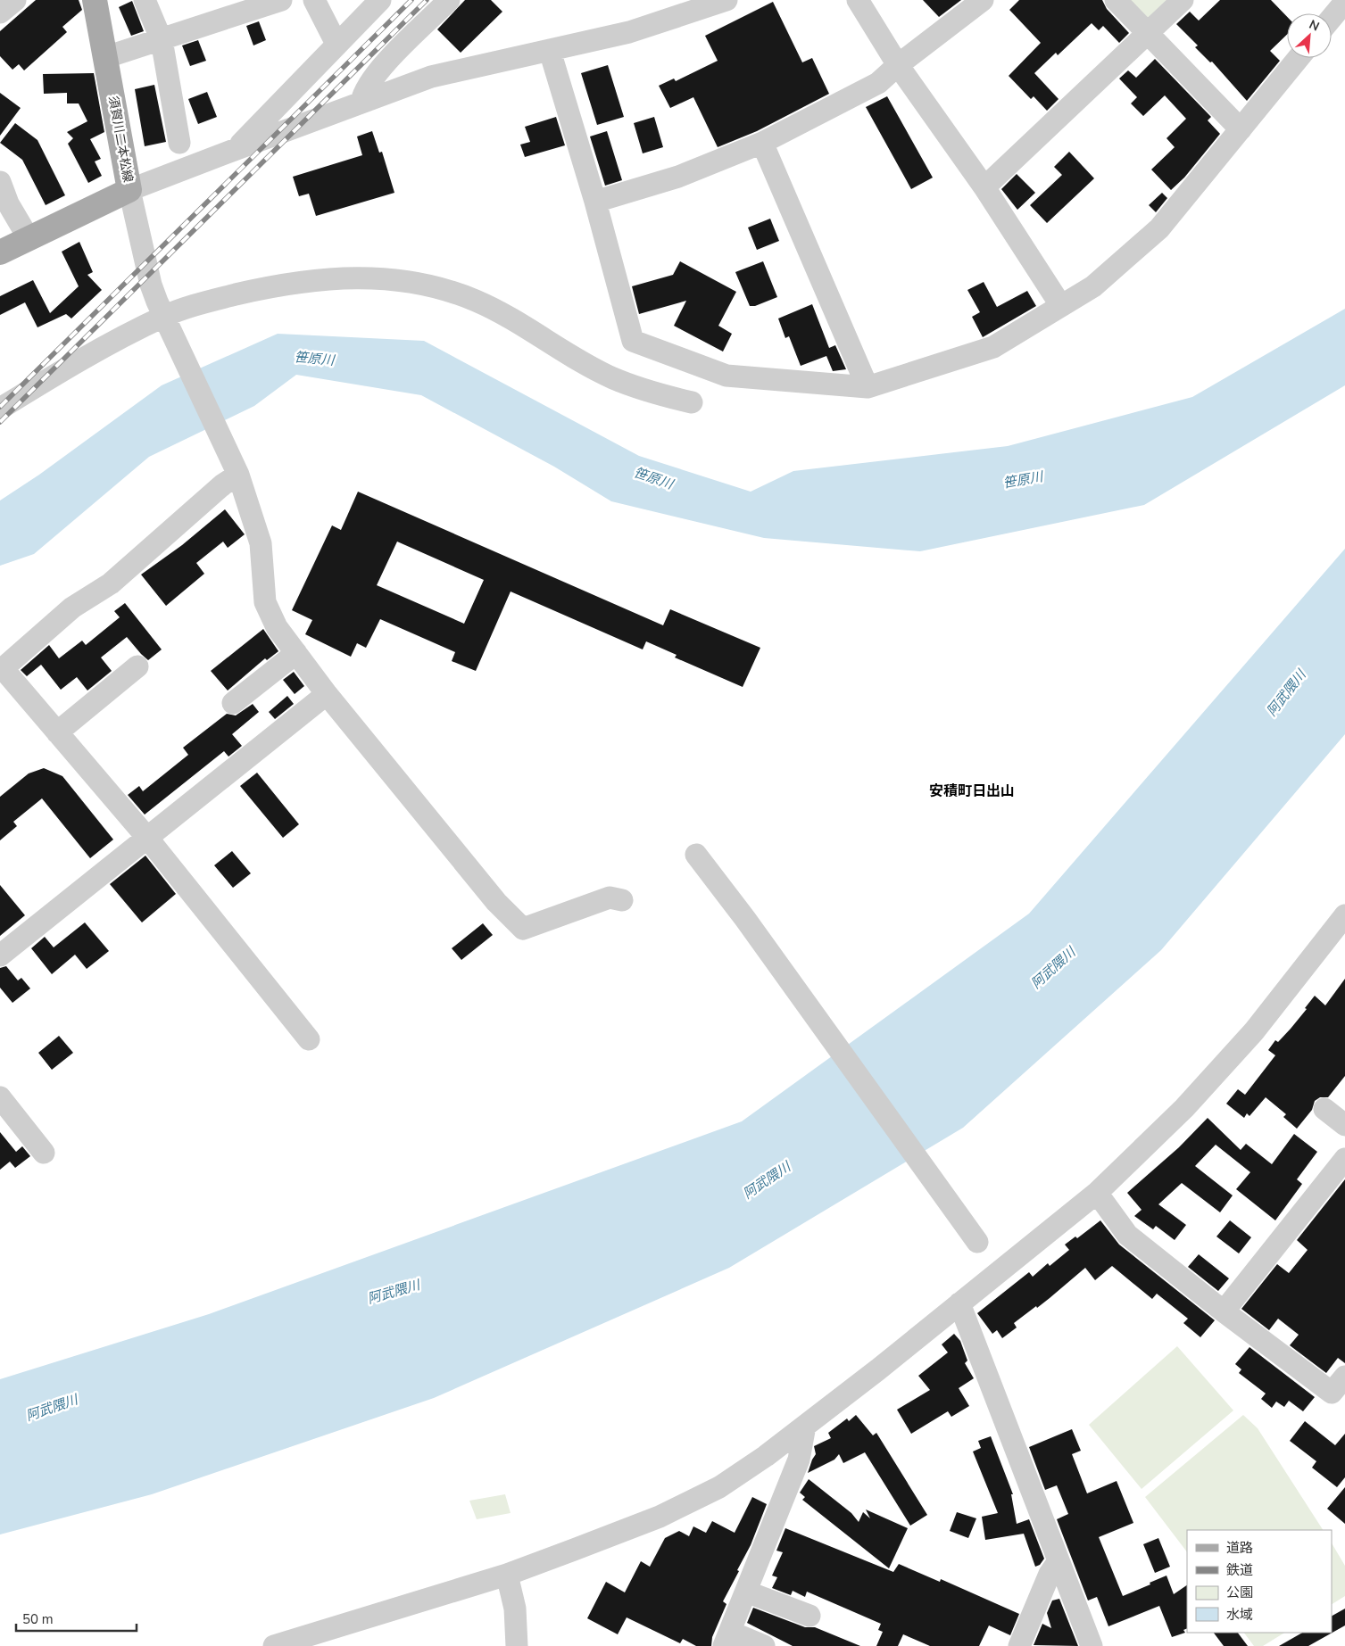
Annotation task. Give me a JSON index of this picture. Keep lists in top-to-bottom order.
{
  "streets": {
    "main road": ["須賀川二本松線"]
  },
  "districts": ["安積町日出山"],
  "water": ["笹原川", "阿武隈川"],
  "legend": [
    "道路",
    "鉄道",
    "公園",
    "水域"
  ],
  "scale_bar": "50 m",
  "north": "top right"
}
